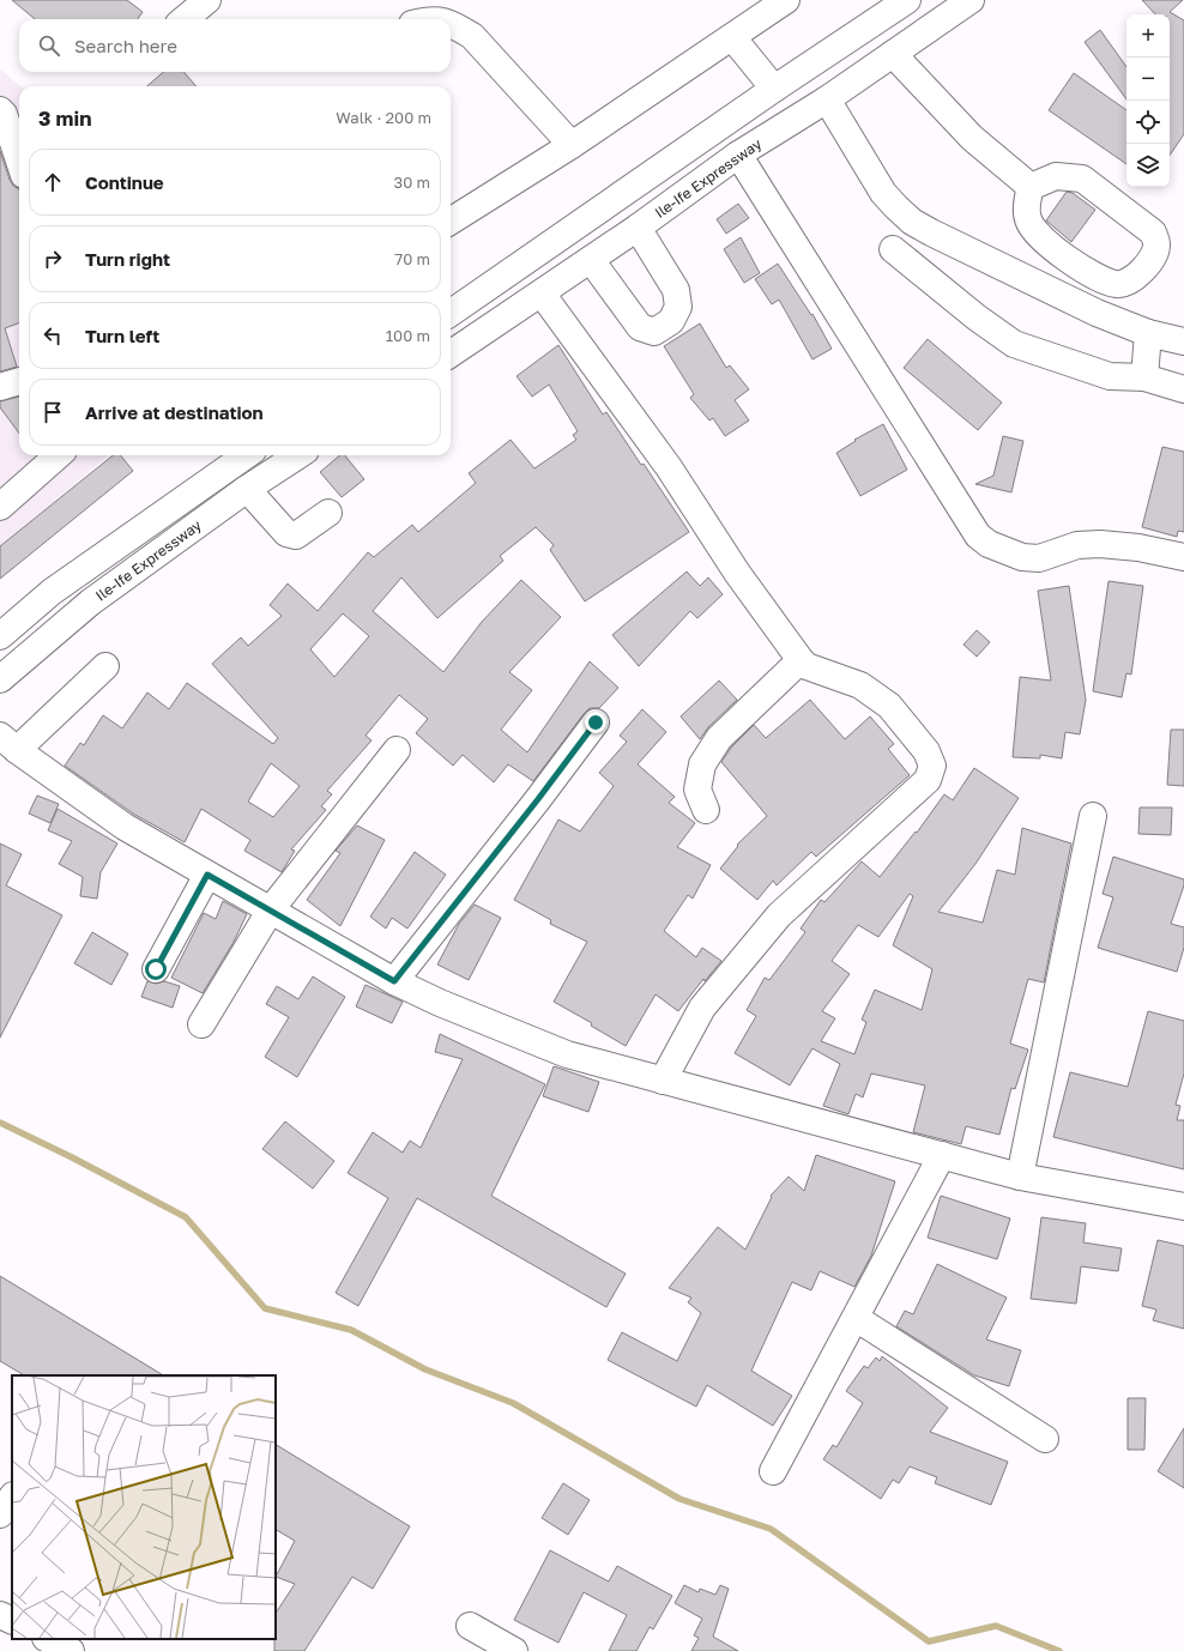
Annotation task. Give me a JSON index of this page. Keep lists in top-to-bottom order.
{
  "streets": {
    "main road": ["Ile-Ife Expressway"]
  },
  "page": {
    "map_buttons": ["+", "−"],
    "search": "Search here",
    "heading": ["3 min", "Walk · 200 m"],
    "list": [
      ["Continue", "30 m"],
      ["Turn right", "70 m"],
      ["Turn left", "100 m"],
      "Arrive at destination"
    ]
  }
}
